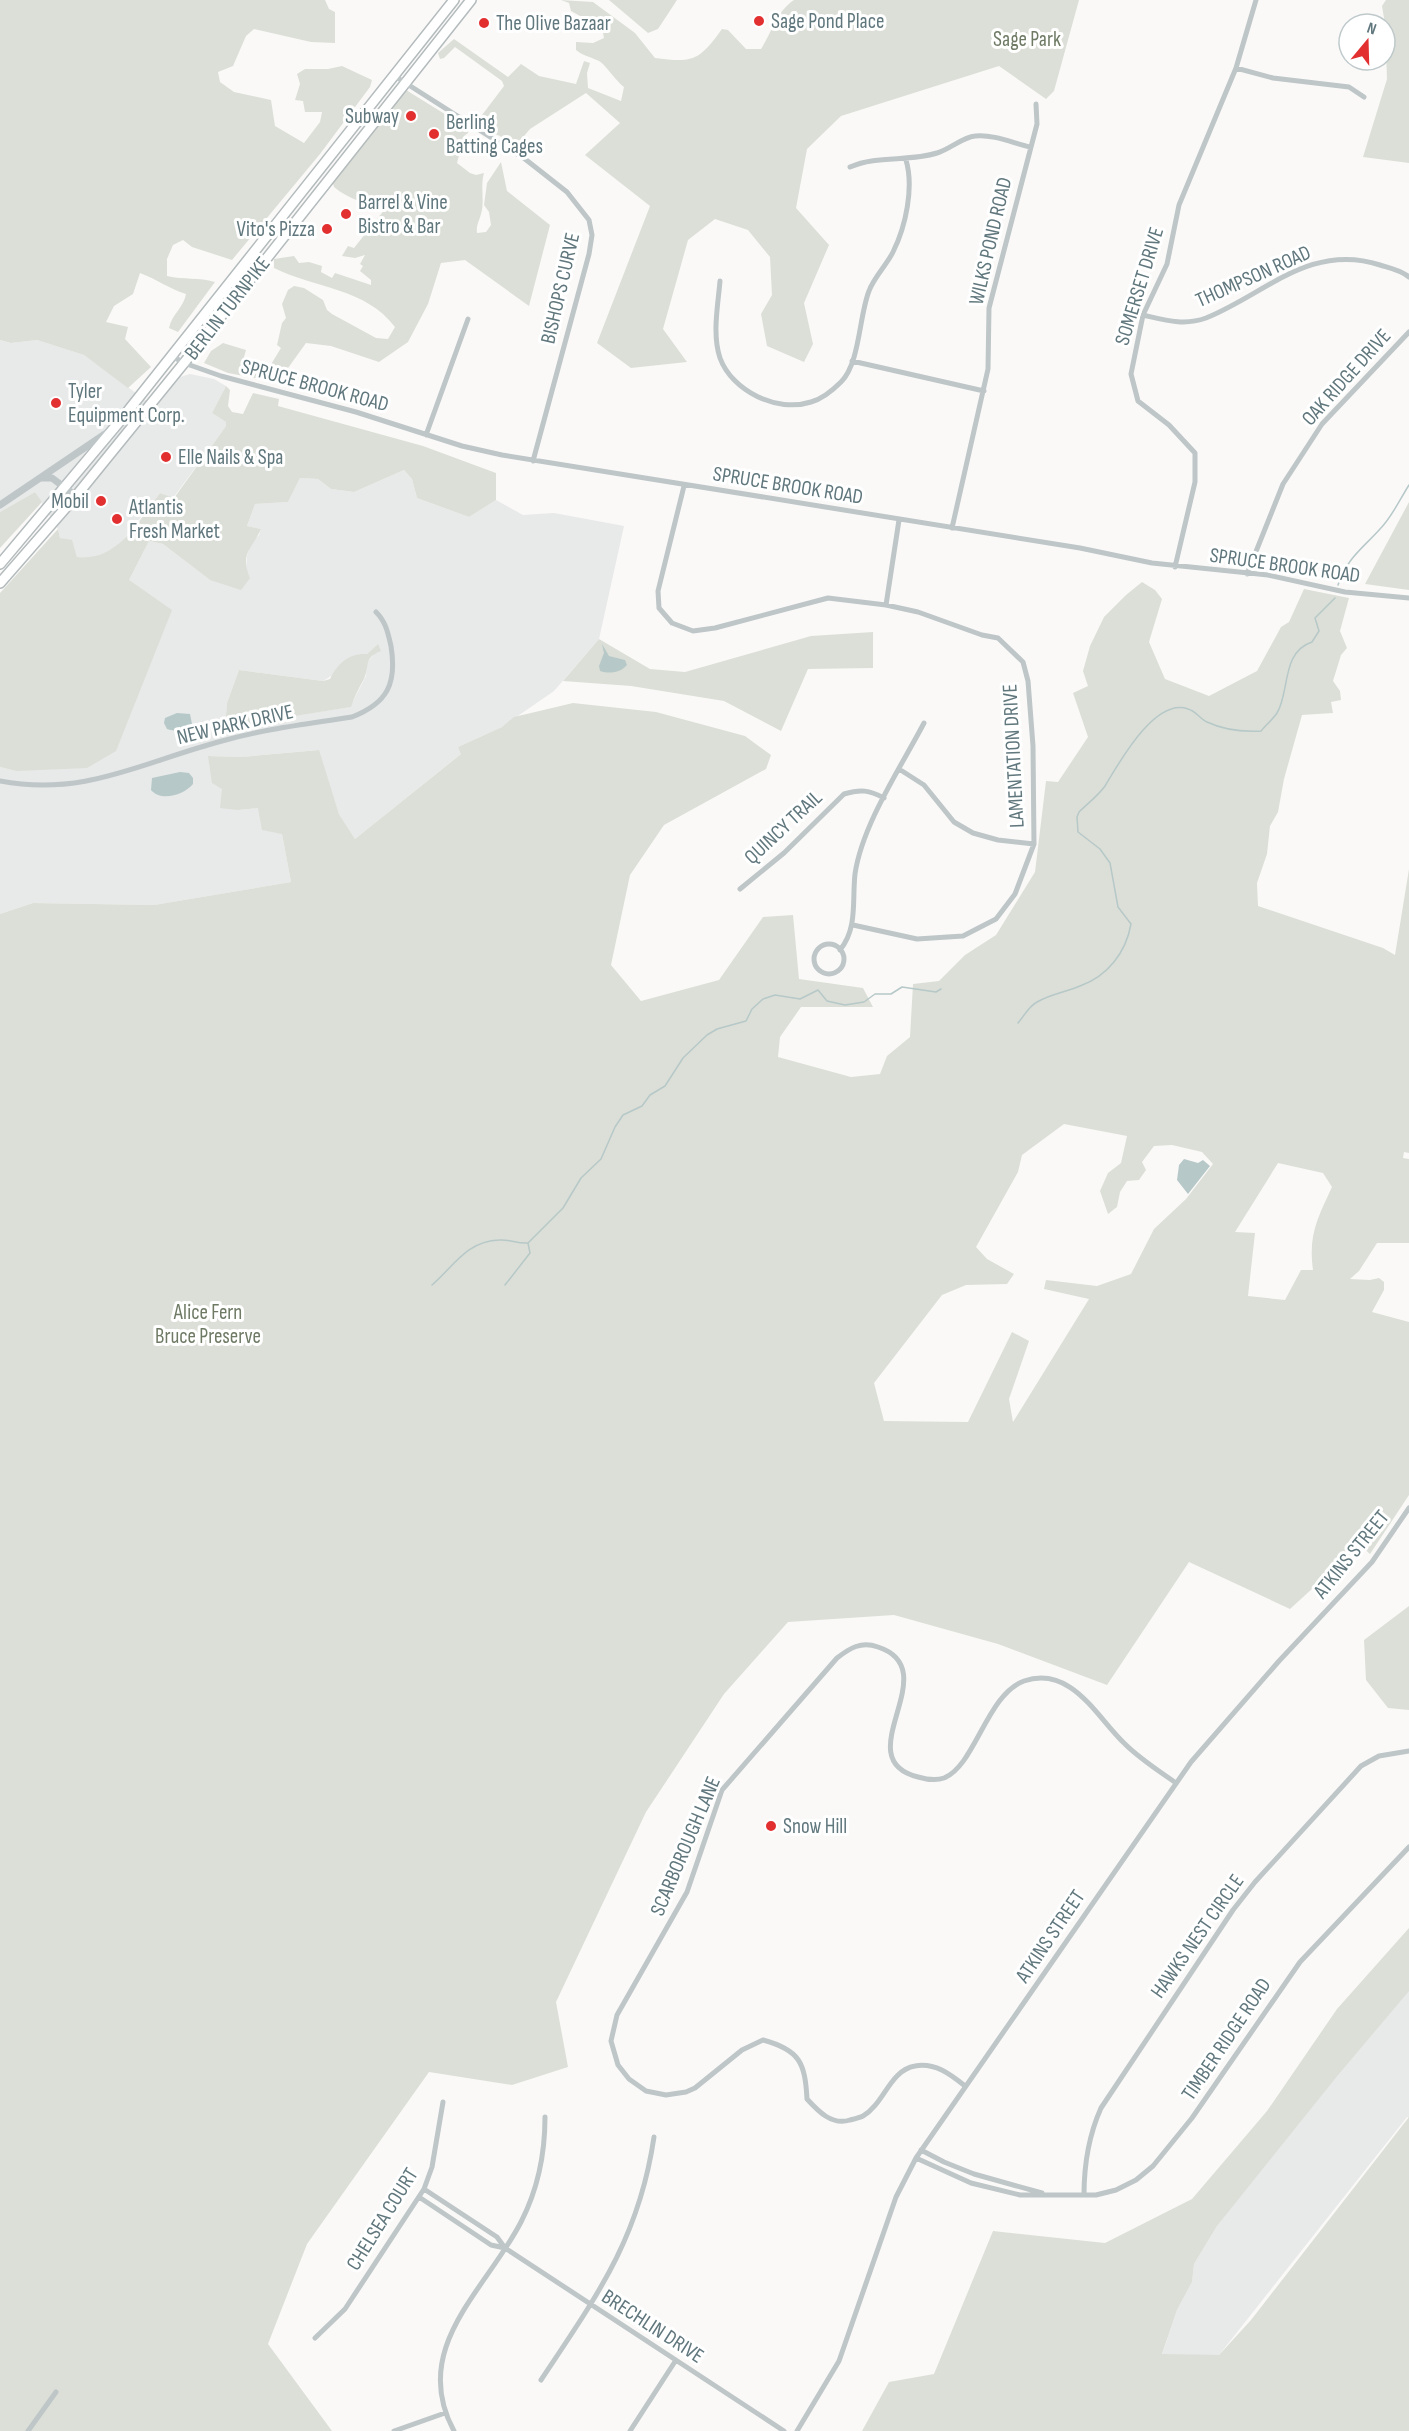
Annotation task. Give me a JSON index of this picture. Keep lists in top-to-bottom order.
{
  "streets": {
    "highway": ["BERLIN TURNPIKE"],
    "street": [
      "WILKS POND ROAD",
      "THOMPSON ROAD",
      "SOMERSET DRIVE",
      "BISHOPS CURVE",
      "OAK RIDGE DRIVE",
      "SPRUCE BROOK ROAD",
      "NEW PARK DRIVE",
      "LAMENTATION DRIVE",
      "QUINCY TRAIL",
      "ATKINS STREET",
      "SCARBOROUGH LANE",
      "HAWKS NEST CIRCLE",
      "TIMBER RIDGE ROAD",
      "CHELSEA COURT",
      "BRECHLIN DRIVE"
    ]
  },
  "crossings": [
    ["WILKS POND ROAD", "SPRUCE BROOK ROAD"],
    ["THOMPSON ROAD", "SOMERSET DRIVE"],
    ["SOMERSET DRIVE", "SPRUCE BROOK ROAD"],
    ["BISHOPS CURVE", "BERLIN TURNPIKE"],
    ["BISHOPS CURVE", "SPRUCE BROOK ROAD"],
    ["BERLIN TURNPIKE", "SPRUCE BROOK ROAD"],
    ["OAK RIDGE DRIVE", "SPRUCE BROOK ROAD"],
    ["SPRUCE BROOK ROAD", "LAMENTATION DRIVE"],
    ["ATKINS STREET", "SCARBOROUGH LANE"],
    ["ATKINS STREET", "TIMBER RIDGE ROAD"],
    ["HAWKS NEST CIRCLE", "TIMBER RIDGE ROAD"],
    ["CHELSEA COURT", "BRECHLIN DRIVE"]
  ],
  "parks": ["Sage Park", "Alice Fern Bruce Preserve"],
  "places": [
    "Sage Pond Place",
    "The Olive Bazaar",
    "Subway",
    "Berling Batting Cages",
    "Barrel & Vine Bistro & Bar",
    "Vito's Pizza",
    "Tyler Equipment Corp.",
    "Elle Nails & Spa",
    "Mobil",
    "Atlantis Fresh Market",
    "Snow Hill"
  ],
  "north": "top"
}
